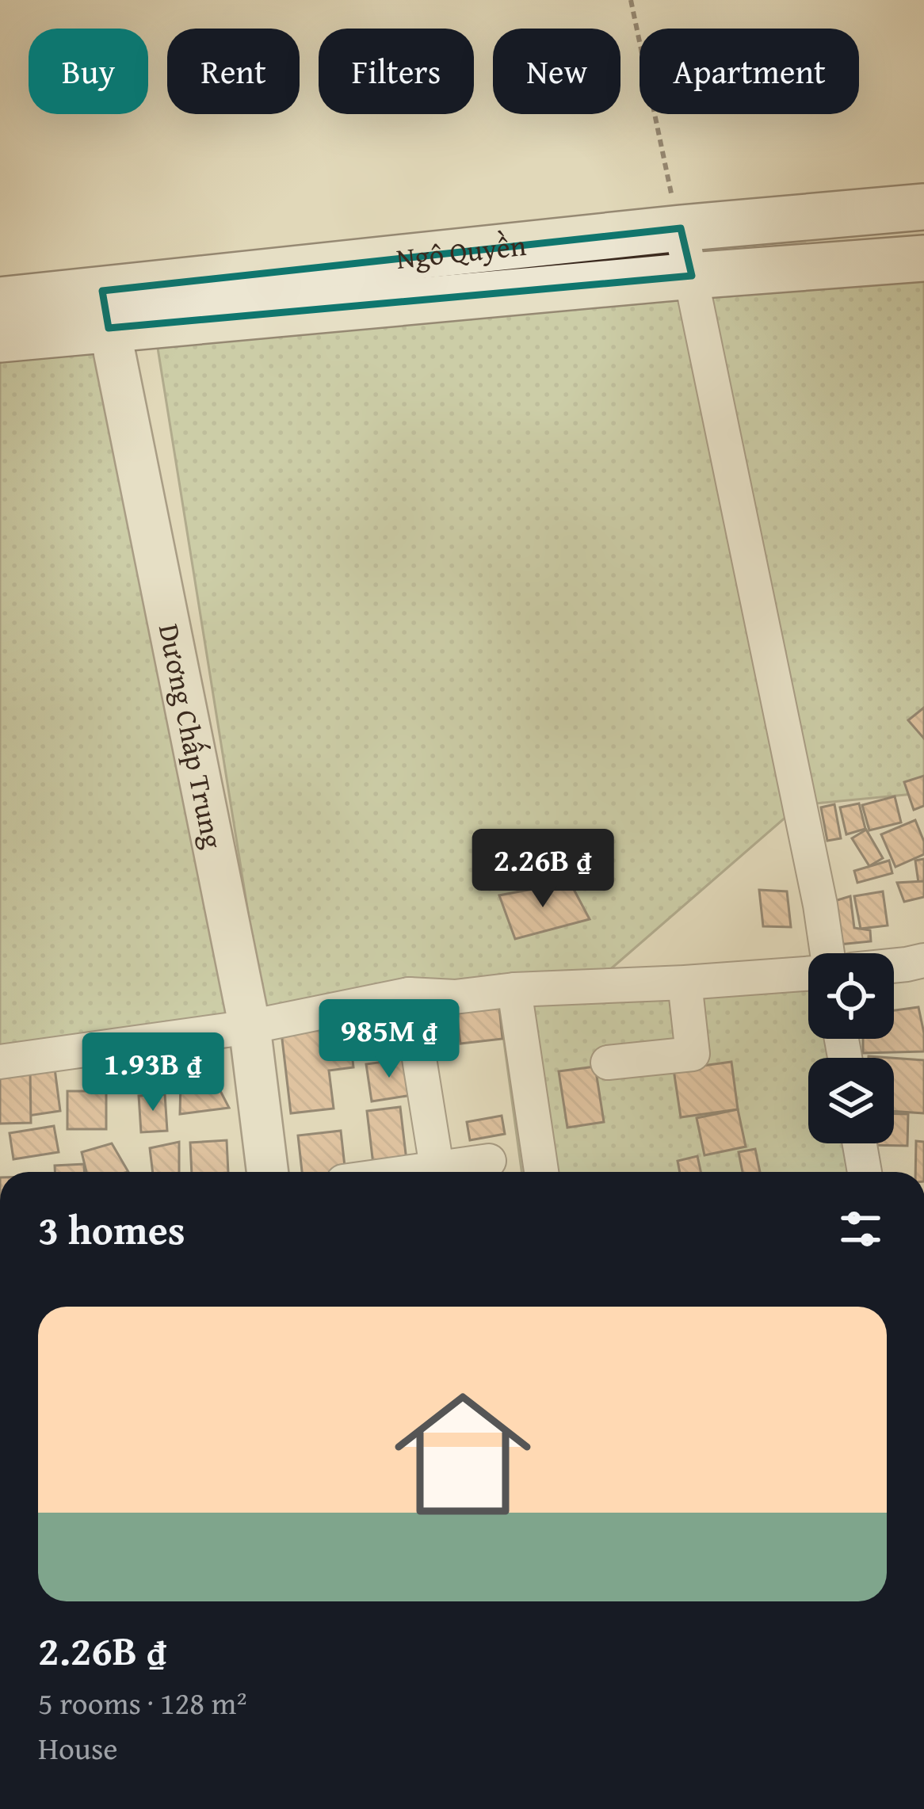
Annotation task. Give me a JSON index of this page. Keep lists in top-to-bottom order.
{
  "streets": {
    "main road": ["Ngô Quyền"],
    "street": ["Dương Chấp Trung"]
  },
  "crossings": [
    ["Ngô Quyền", "Dương Chấp Trung"]
  ],
  "page": {
    "chip": [
      "Buy",
      "Rent",
      "Filters",
      "New",
      "Apartment"
    ],
    "price": ["2.26B ₫", "985M ₫", "1.93B ₫"],
    "heading": "3 homes",
    "list": [
      {
        "name": "2.26B ₫",
        "note": "5 rooms · 128 m² · House"
      }
    ]
  }
}
